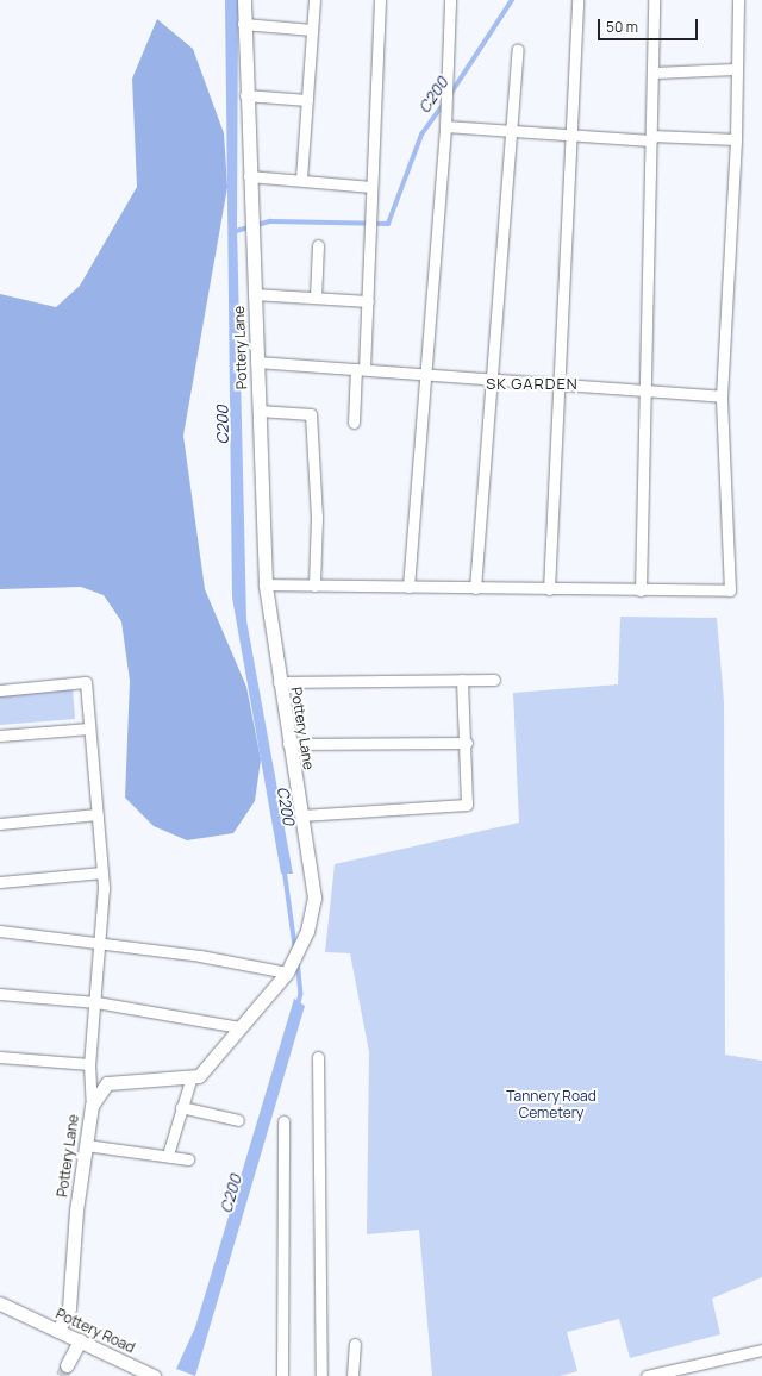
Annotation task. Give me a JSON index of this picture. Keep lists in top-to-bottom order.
{
  "streets": {
    "street": ["Pottery Lane", "Pottery Road"]
  },
  "crossings": [
    ["Pottery Lane", "Pottery Road"]
  ],
  "districts": ["SK GARDEN"],
  "water": ["C200"],
  "parks": ["Tannery Road Cemetery"],
  "scale_bar": "50 m"
}
